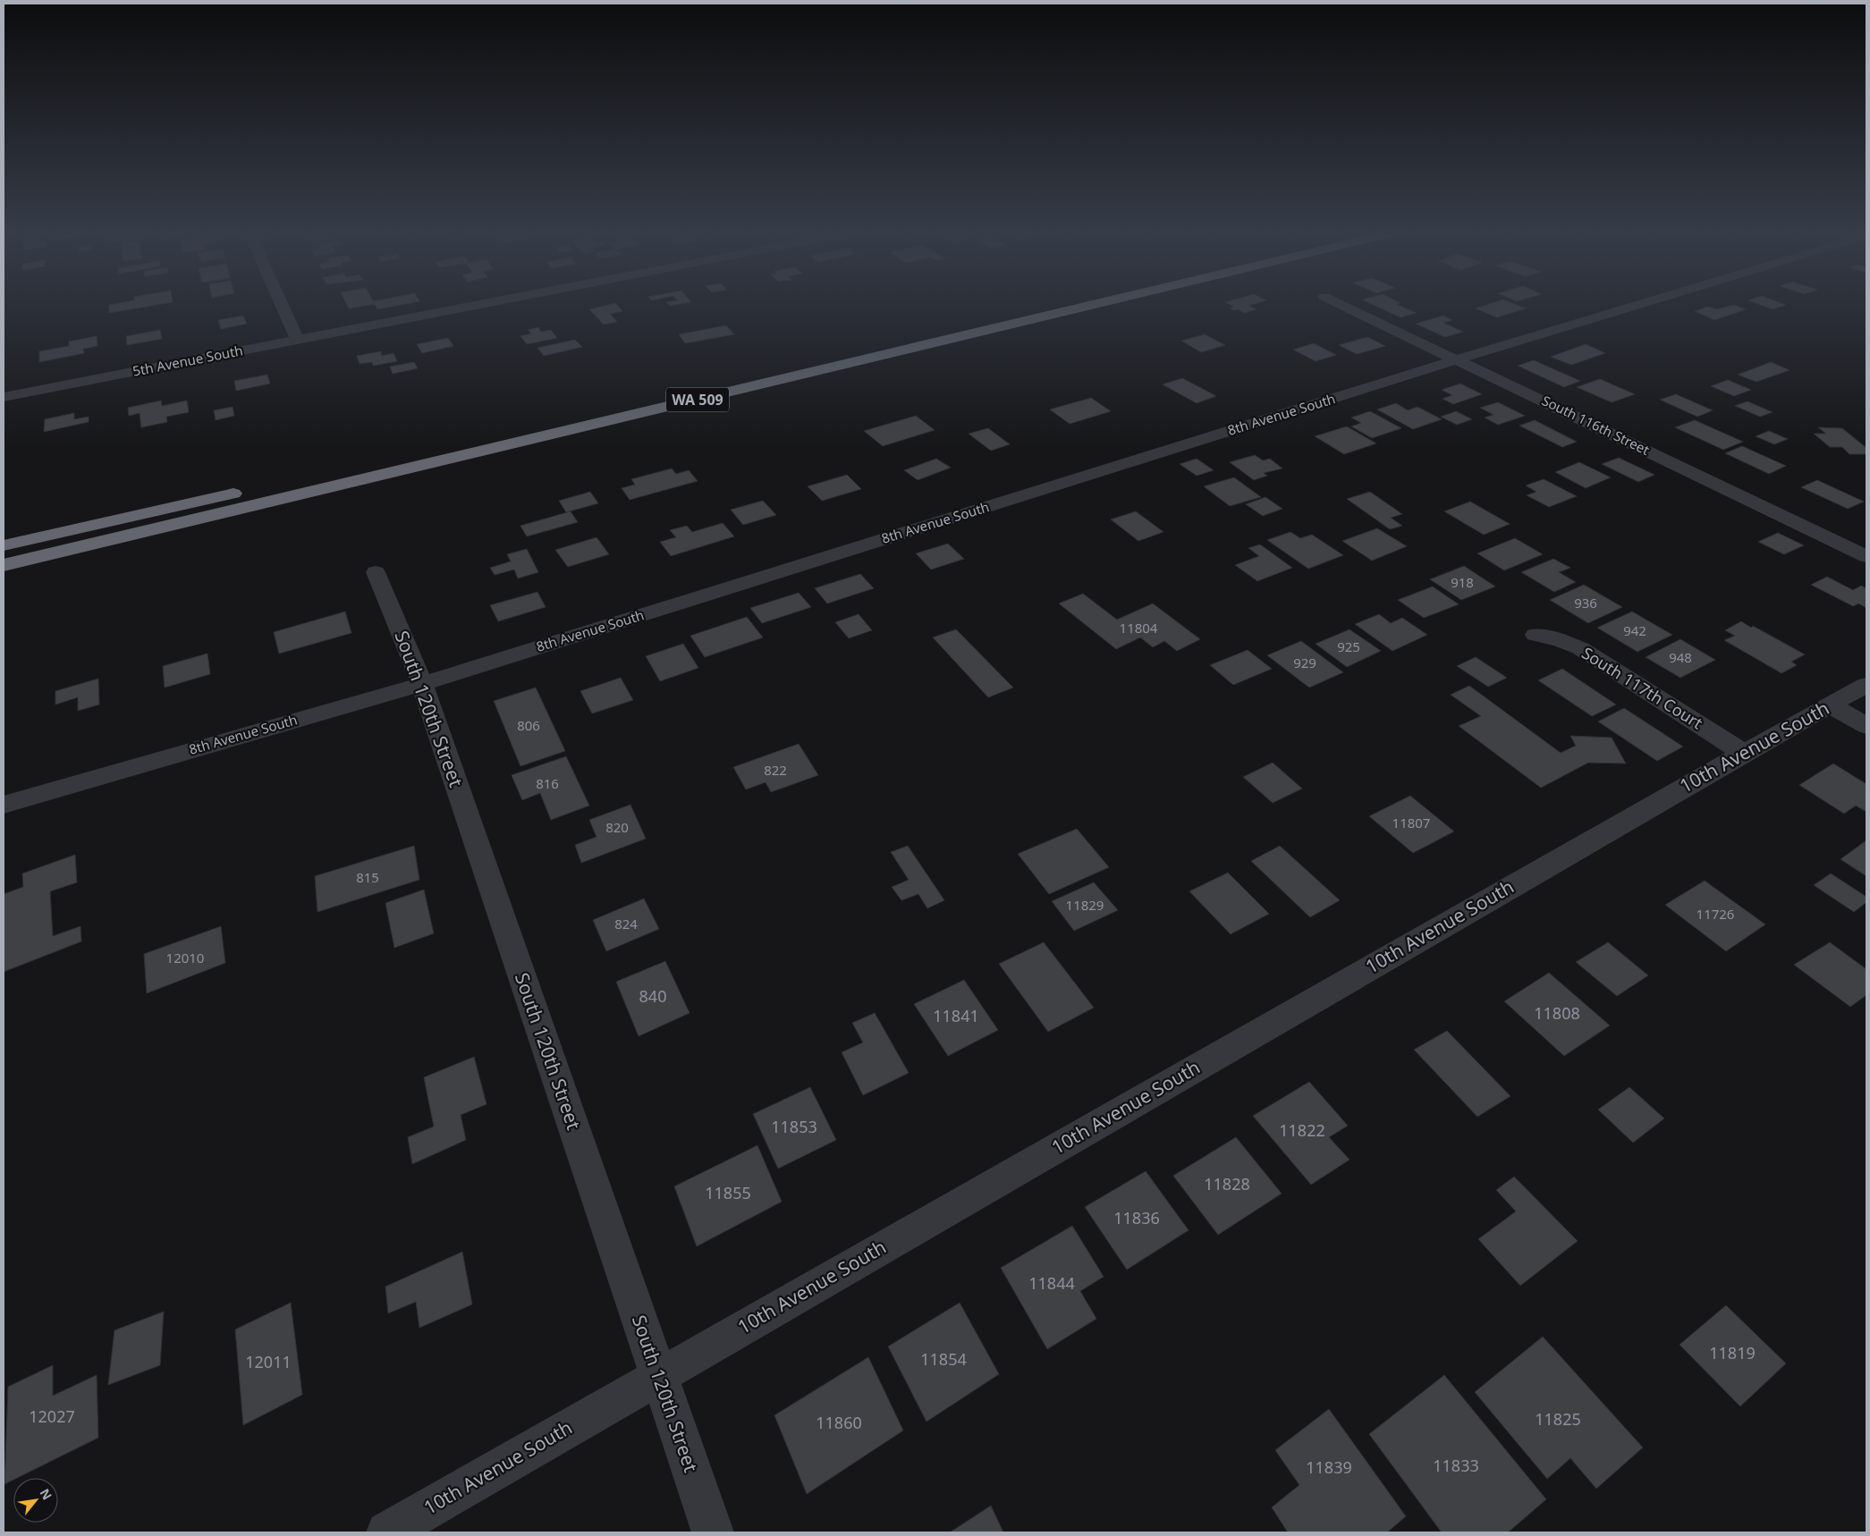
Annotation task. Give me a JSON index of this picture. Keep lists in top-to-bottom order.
{
  "streets": {
    "highway": ["WA 509"],
    "street": [
      "5th Avenue South",
      "8th Avenue South",
      "South 116th Street",
      "South 117th Court",
      "South 120th Street",
      "10th Avenue South"
    ]
  },
  "crossings": [
    ["8th Avenue South", "South 116th Street"],
    ["8th Avenue South", "South 120th Street"],
    ["South 117th Court", "10th Avenue South"],
    ["South 120th Street", "10th Avenue South"]
  ],
  "house_numbers": [
    "918",
    "936",
    "11804",
    "942",
    "925",
    "948",
    "929",
    "806",
    "822",
    "816",
    "11807",
    "820",
    "815",
    "11829",
    "11726",
    "824",
    "12010",
    "840",
    "11808",
    "11841",
    "11853",
    "11822",
    "11828",
    "11855",
    "11836",
    "11844",
    "11819",
    "11854",
    "12011",
    "12027",
    "11825",
    "11860",
    "11833",
    "11839"
  ],
  "north": "top right"
}
